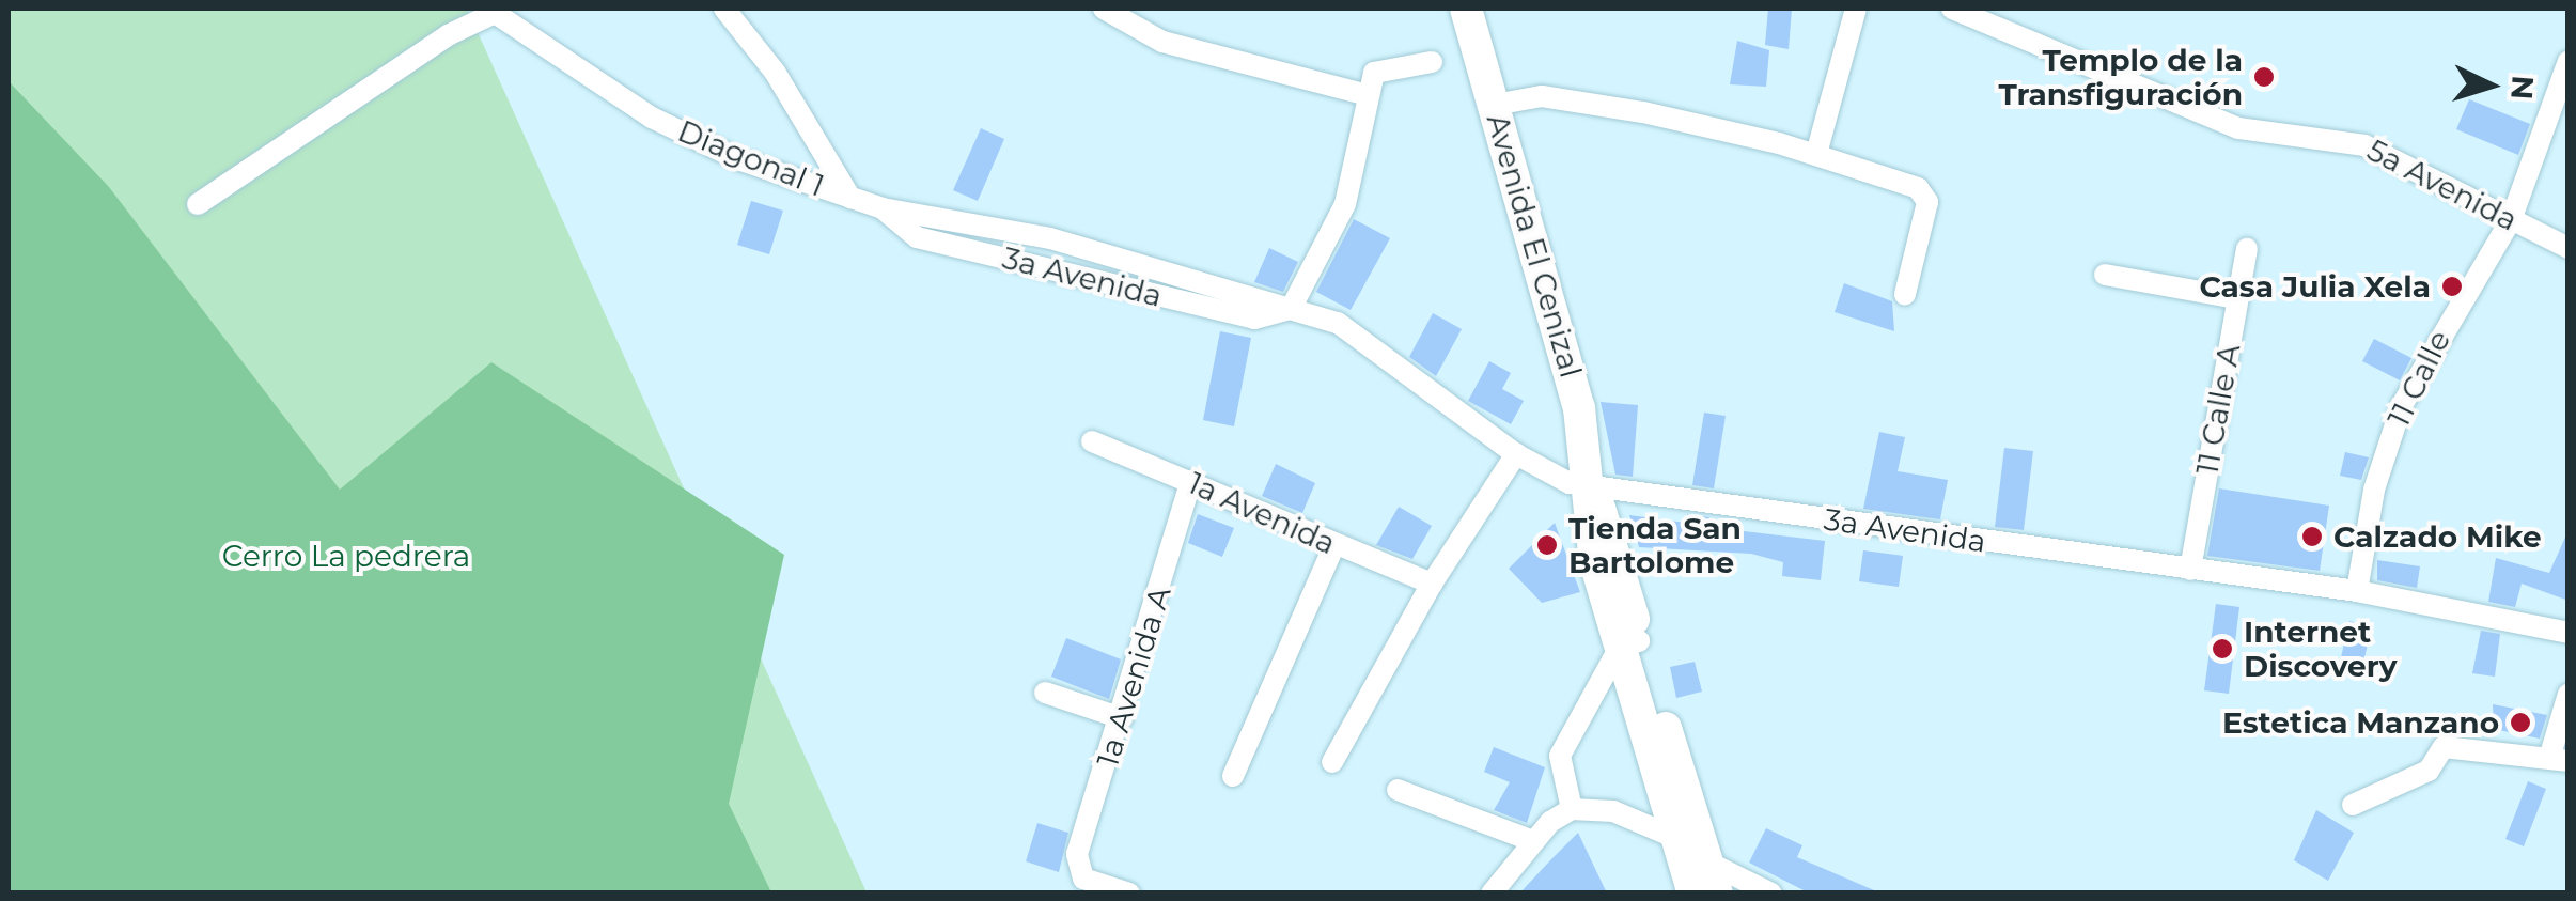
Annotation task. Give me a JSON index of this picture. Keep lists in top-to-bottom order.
{
  "streets": {
    "street": [
      "Diagonal 1",
      "5a Avenida",
      "Avenida El Cenizal",
      "3a Avenida",
      "11 Calle",
      "11 Calle A",
      "1a Avenida",
      "1a Avenida A"
    ]
  },
  "crossings": [
    ["Diagonal 1", "3a Avenida"],
    ["5a Avenida", "11 Calle"],
    ["Avenida El Cenizal", "3a Avenida"],
    ["3a Avenida", "11 Calle"],
    ["3a Avenida", "11 Calle A"],
    ["1a Avenida", "1a Avenida A"]
  ],
  "parks": ["Cerro La pedrera"],
  "places": [
    "Templo de la Transfiguración",
    "Casa Julia Xela",
    "Calzado Mike",
    "Tienda San Bartolome",
    "Internet Discovery",
    "Estetica Manzano"
  ],
  "north": "right"
}
